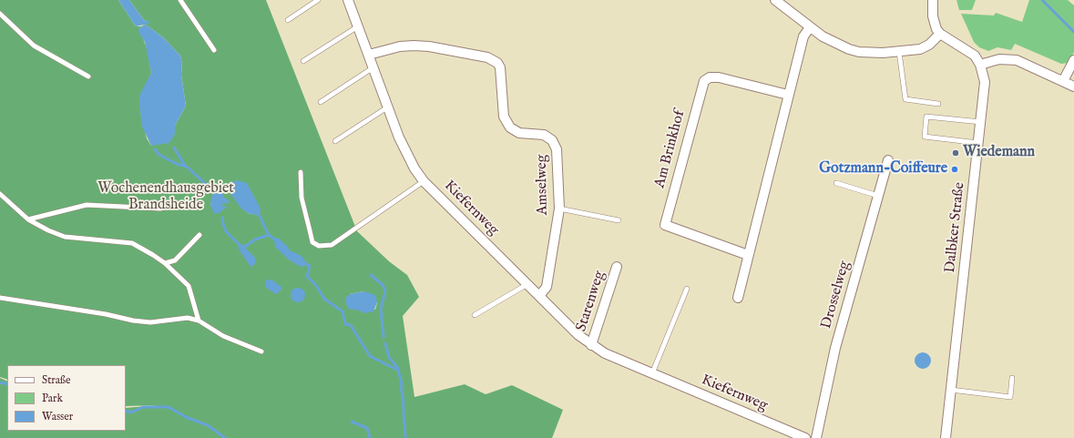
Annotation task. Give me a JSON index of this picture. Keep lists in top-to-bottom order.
{
  "streets": {
    "street": [
      "Am Brinkhof",
      "Amselweg",
      "Kiefernweg",
      "Dalbker Straße",
      "Drosselweg",
      "Starenweg"
    ]
  },
  "crossings": [
    ["Amselweg", "Kiefernweg"],
    ["Kiefernweg", "Starenweg"]
  ],
  "parks": ["Wochenendhausgebiet Brandsheide"],
  "places": ["Wiedemann", "Gotzmann-Coiffeure"],
  "legend": ["Straße", "Park", "Wasser"]
}
